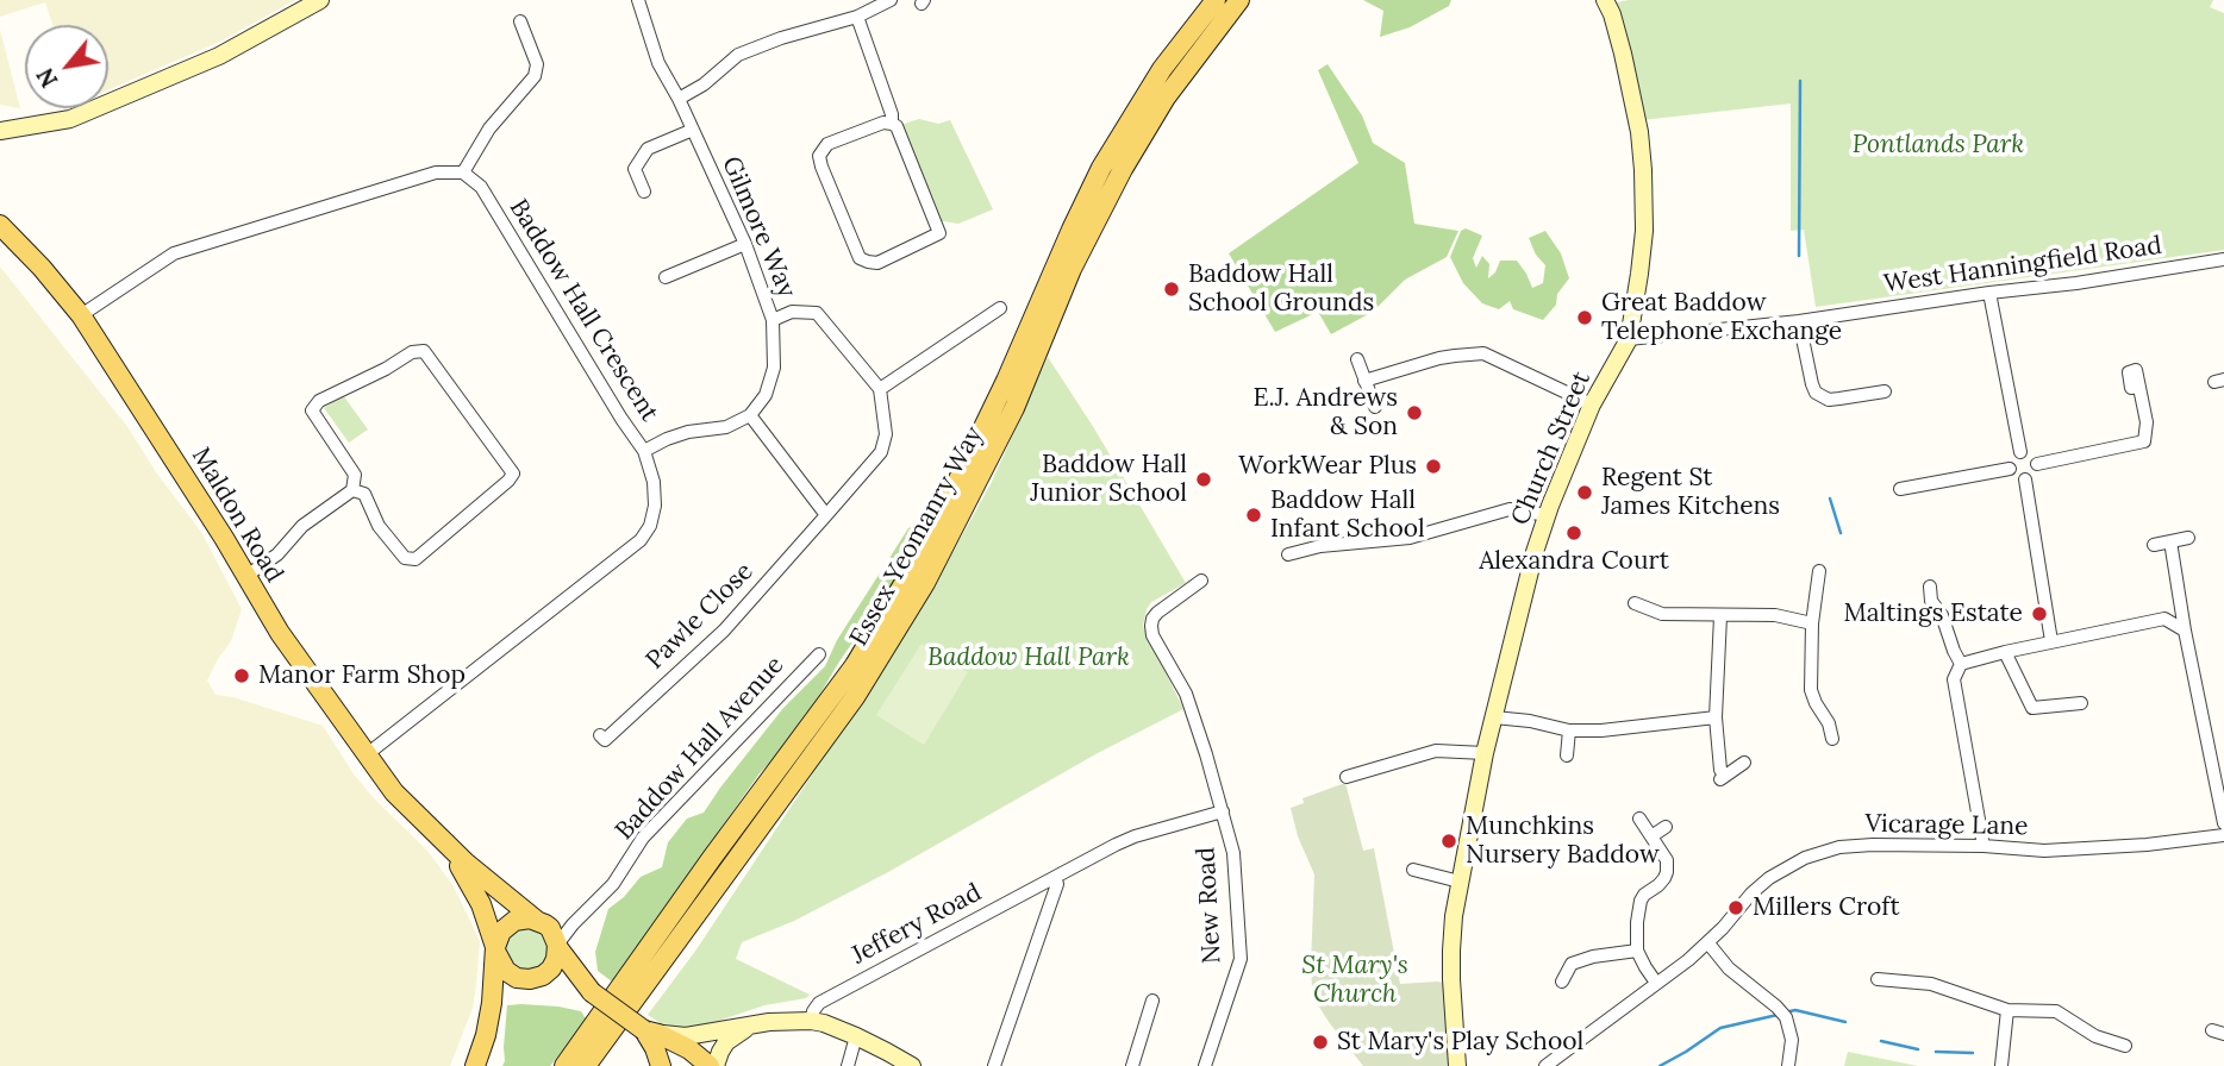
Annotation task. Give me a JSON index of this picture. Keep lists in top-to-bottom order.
{
  "streets": {
    "main road": ["Maldon Road", "Essex Yeomanry Way"],
    "street": [
      "Gilmore Way",
      "West Hanningfield Road",
      "Baddow Hall Crescent",
      "Church Street",
      "Pawle Close",
      "Baddow Hall Avenue",
      "Vicarage Lane",
      "New Road",
      "Jeffery Road"
    ]
  },
  "crossings": [
    ["West Hanningfield Road", "Church Street"],
    ["Baddow Hall Crescent", "Maldon Road"],
    ["Maldon Road", "Baddow Hall Avenue"],
    ["New Road", "Jeffery Road"]
  ],
  "parks": ["Pontlands Park", "Baddow Hall Park", "St Mary's Church"],
  "places": [
    "Baddow Hall School Grounds",
    "Great Baddow Telephone Exchange",
    "E.J. Andrews & Son",
    "WorkWear Plus",
    "Baddow Hall Junior School",
    "Regent St James Kitchens",
    "Baddow Hall Infant School",
    "Alexandra Court",
    "Maltings Estate",
    "Manor Farm Shop",
    "Munchkins Nursery Baddow",
    "Millers Croft",
    "St Mary's Play School"
  ],
  "north": "bottom left"
}
